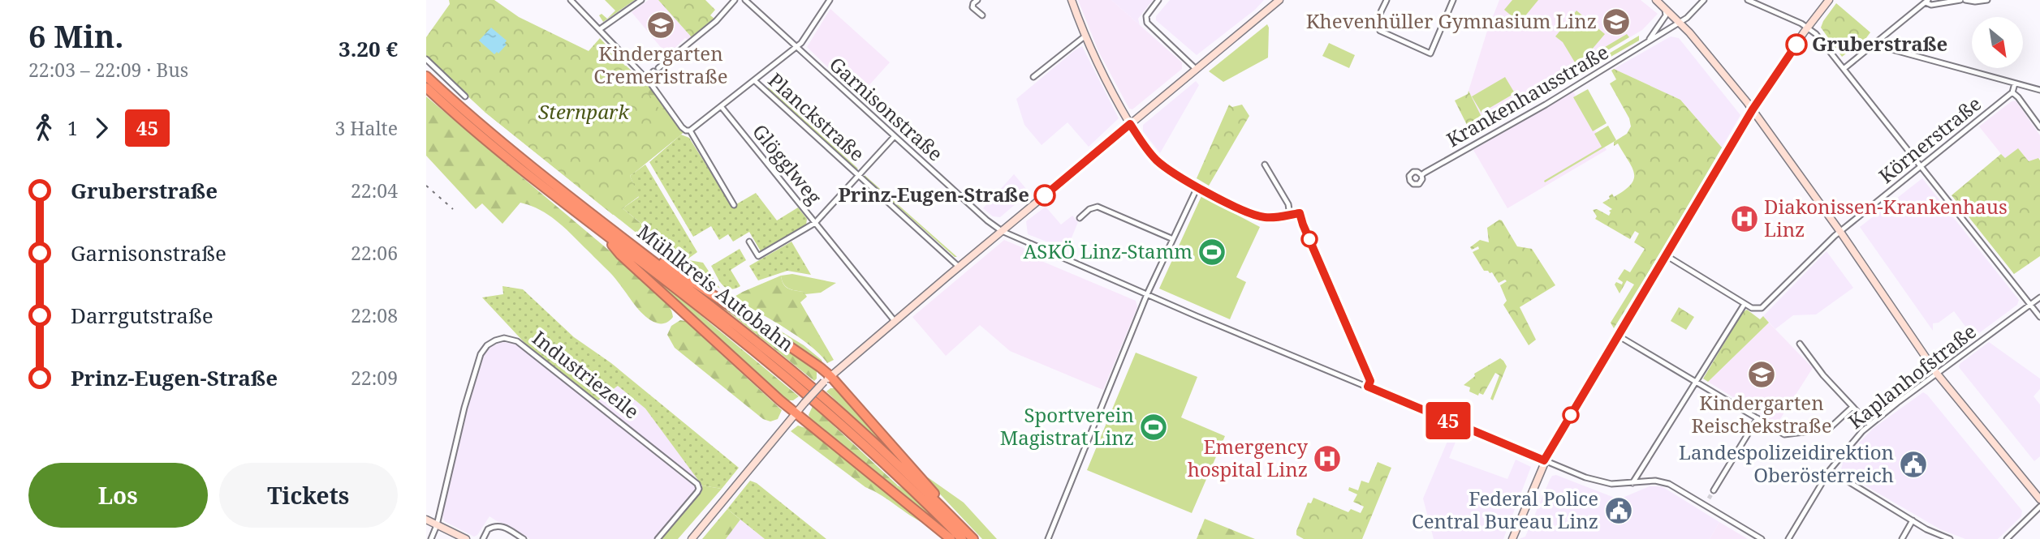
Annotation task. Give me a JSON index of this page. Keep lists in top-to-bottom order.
{
  "streets": {
    "highway": ["Mühlkreis Autobahn"],
    "street": [
      "Krankenhausstraße",
      "Garnisonstraße",
      "Planckstraße",
      "Körnerstraße",
      "Glögglweg",
      "Industriezeile",
      "Kaplanhofstraße"
    ]
  },
  "parks": ["Sternpark"],
  "places": {
    "school or university": ["Khevenhüller Gymnasium Linz", "Kindergarten Cremeristraße", "Kindergarten Reischekstraße"],
    "other": ["Gruberstraße", "Prinz-Eugen-Straße"],
    "hospital": ["Diakonissen-Krankenhaus Linz", "Emergency hospital Linz"],
    "sports": ["ASKÖ Linz-Stamm", "Sportverein Magistrat Linz"],
    "public building": ["Landespolizeidirektion Oberösterreich", "Federal Police Central Bureau Linz"]
  },
  "lines": ["bus line 45"],
  "north": "bottom right",
  "page": {
    "heading": ["6 Min.", "22:03 – 22:09 · Bus", "3.20 €"],
    "on_map": "45",
    "legs": ["1", "45", "3 Halte"],
    "list": [
      {
        "name": "Gruberstraße",
        "value": "22:04"
      },
      {
        "name": "Garnisonstraße",
        "value": "22:06"
      },
      {
        "name": "Darrgutstraße",
        "value": "22:08"
      },
      {
        "name": "Prinz-Eugen-Straße",
        "value": "22:09"
      }
    ],
    "buttons": ["Los", "Tickets"]
  }
}
